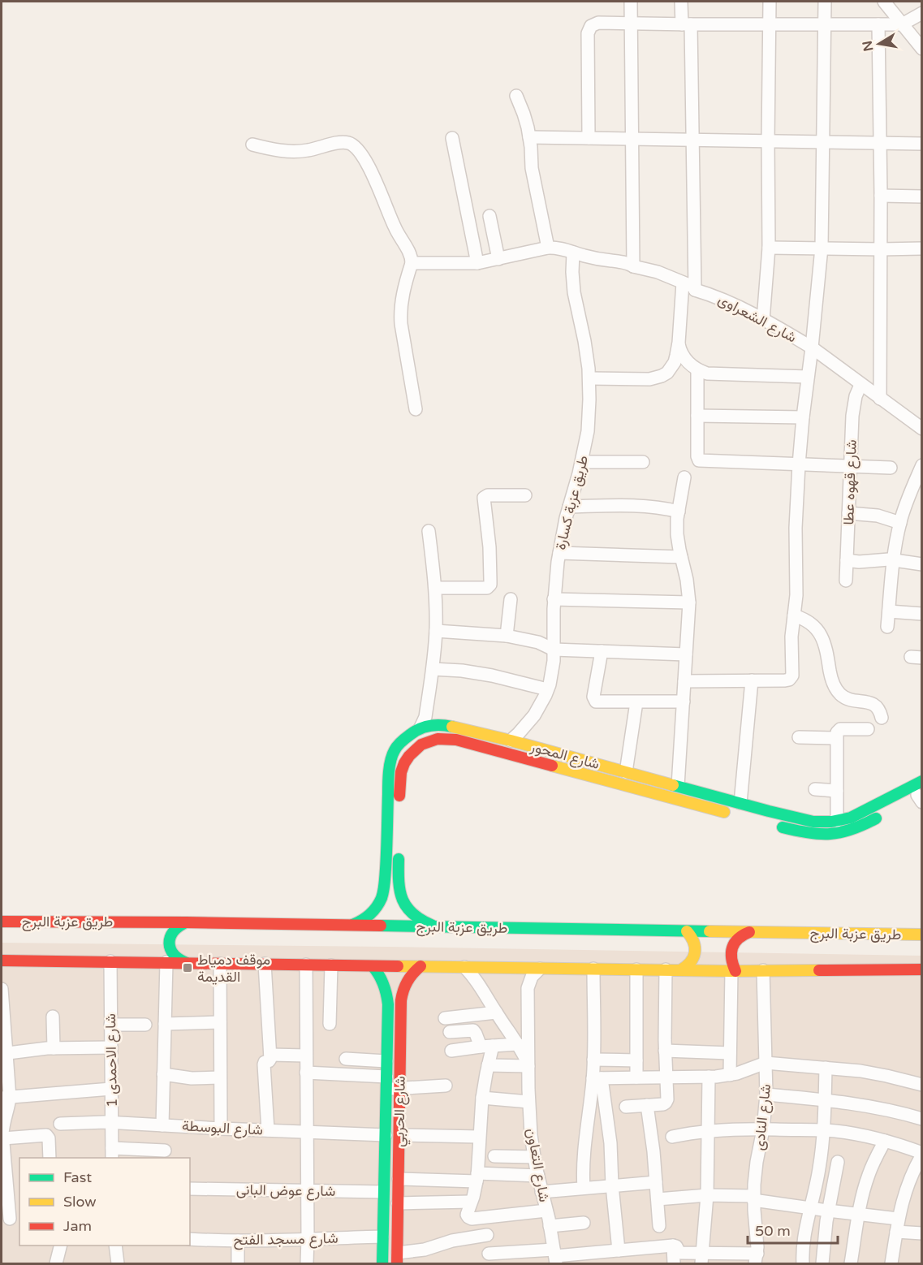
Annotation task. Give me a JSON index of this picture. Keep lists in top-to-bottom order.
{
  "streets": {
    "street": [
      "شارع الشعراوى",
      "شارع قهوه عطا",
      "طريق عزبة كسارة",
      "شارع المحور",
      "طريق عزبة البرج",
      "شارع الاحمدى 1",
      "شارع الحربي",
      "شارع النادى",
      "شارع البوسطة",
      "شارع التعاون",
      "شارع عوض البانى",
      "شارع مسجد الفتح"
    ]
  },
  "crossings": [
    ["شارع الشعراوى", "شارع قهوه عطا"],
    ["شارع الشعراوى", "طريق عزبة كسارة"],
    ["طريق عزبة كسارة", "شارع المحور"],
    ["شارع المحور", "طريق عزبة البرج"],
    ["شارع الاحمدى 1", "شارع البوسطة"],
    ["شارع الحربي", "شارع البوسطة"],
    ["شارع الحربي", "شارع عوض البانى"],
    ["شارع الحربي", "شارع مسجد الفتح"]
  ],
  "places": {
    "transit": ["موقف دمياط القديمة"]
  },
  "legend": ["Fast", "Slow", "Jam"],
  "scale_bar": "50 m",
  "north": "left"
}
